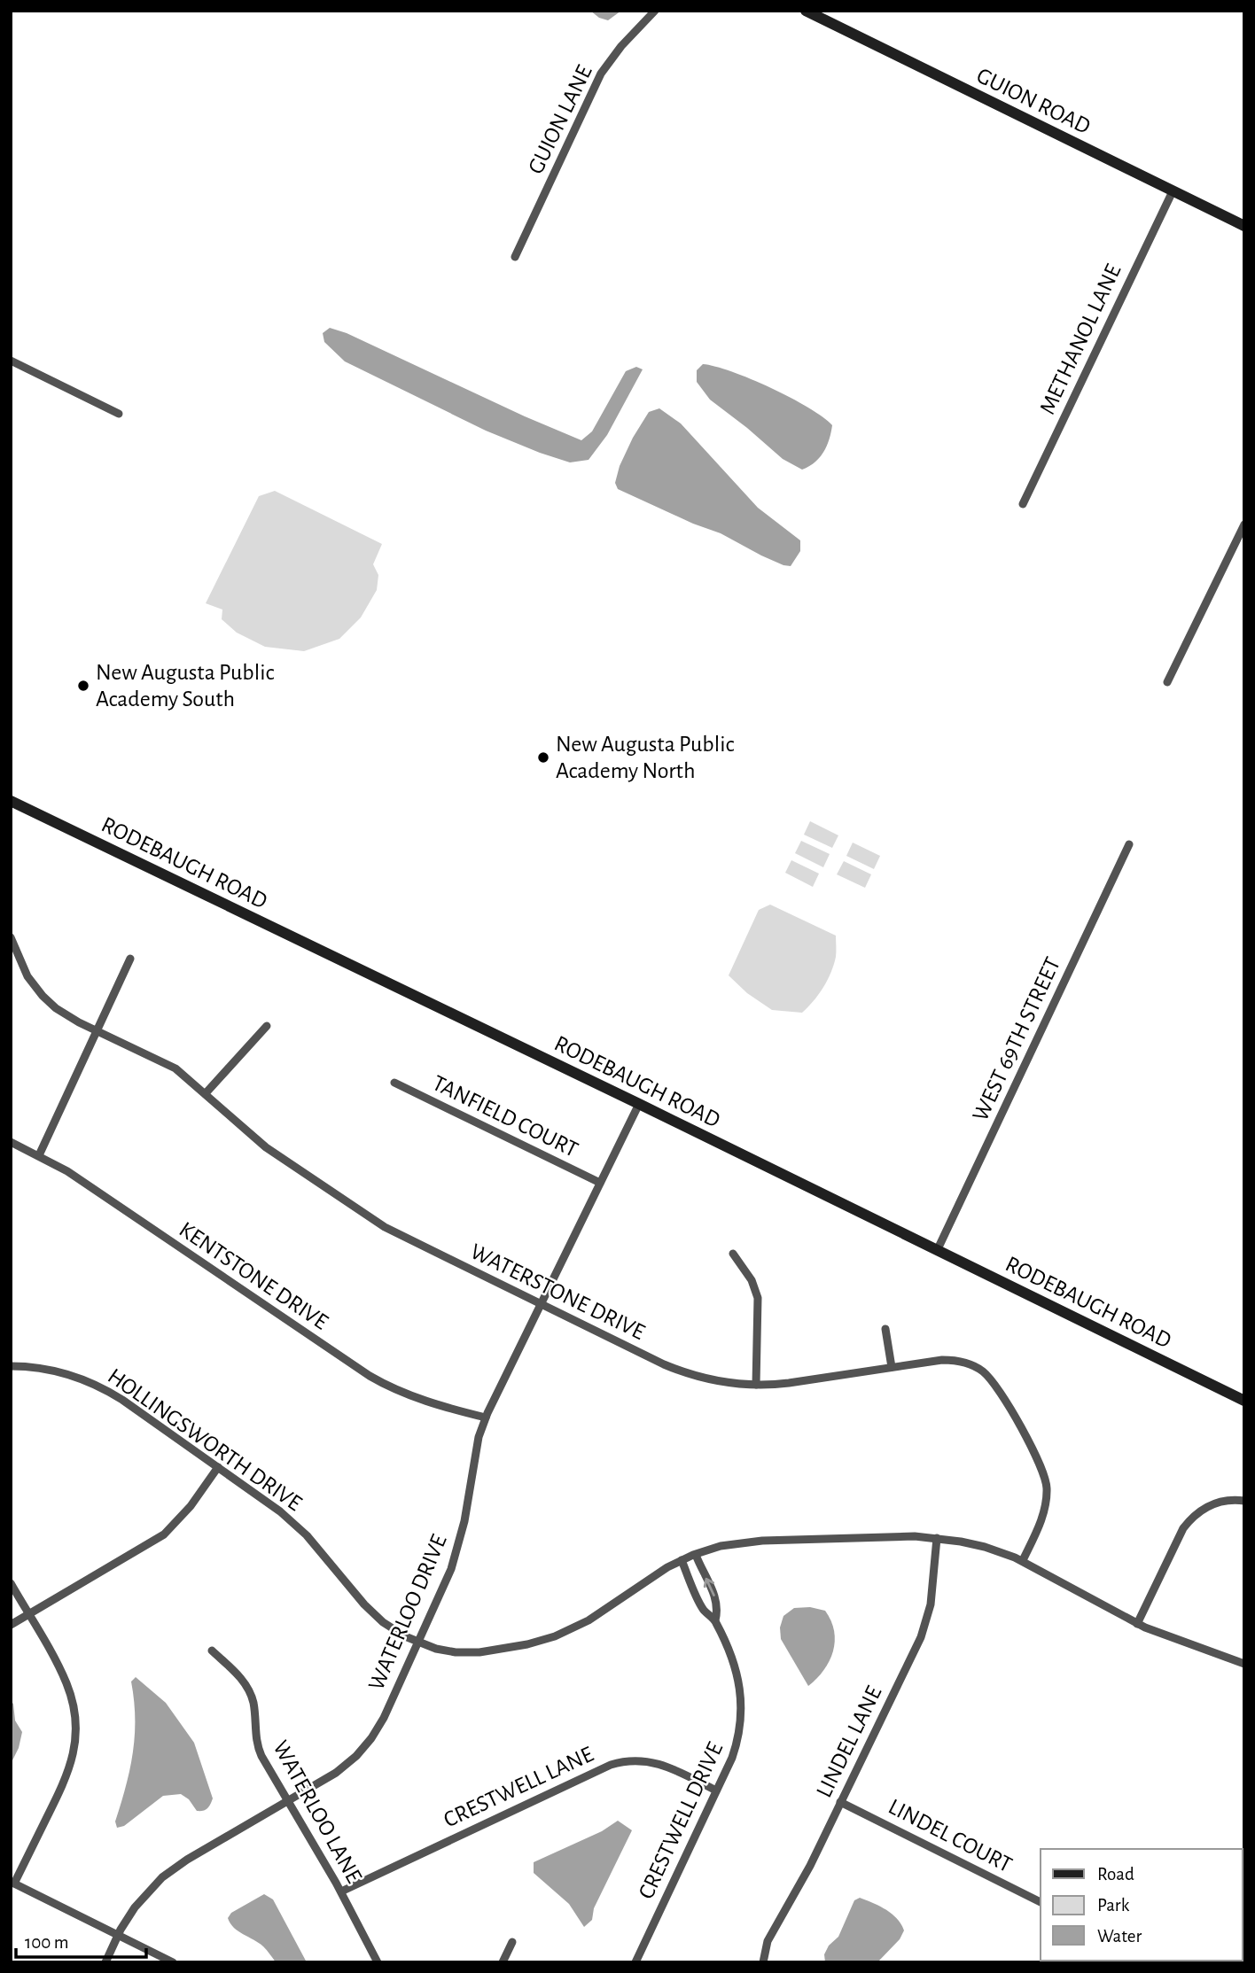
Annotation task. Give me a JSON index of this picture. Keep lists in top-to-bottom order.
{
  "streets": {
    "street": [
      "GUION ROAD",
      "GUION LANE",
      "METHANOL LANE",
      "RODEBAUGH ROAD",
      "WEST 69TH STREET",
      "TANFIELD COURT",
      "KENTSTONE DRIVE",
      "WATERSTONE DRIVE",
      "HOLLINGSWORTH DRIVE",
      "WATERLOO DRIVE",
      "LINDEL LANE",
      "CRESTWELL LANE",
      "WATERLOO LANE",
      "CRESTWELL DRIVE",
      "LINDEL COURT"
    ]
  },
  "crossings": [
    ["GUION ROAD", "METHANOL LANE"],
    ["RODEBAUGH ROAD", "WEST 69TH STREET"],
    ["RODEBAUGH ROAD", "WATERLOO DRIVE"],
    ["TANFIELD COURT", "WATERLOO DRIVE"],
    ["KENTSTONE DRIVE", "WATERLOO DRIVE"],
    ["WATERSTONE DRIVE", "HOLLINGSWORTH DRIVE"],
    ["WATERSTONE DRIVE", "WATERLOO DRIVE"],
    ["HOLLINGSWORTH DRIVE", "WATERLOO DRIVE"],
    ["HOLLINGSWORTH DRIVE", "LINDEL LANE"],
    ["HOLLINGSWORTH DRIVE", "CRESTWELL DRIVE"],
    ["WATERLOO DRIVE", "WATERLOO LANE"],
    ["LINDEL LANE", "LINDEL COURT"],
    ["CRESTWELL LANE", "WATERLOO LANE"],
    ["CRESTWELL LANE", "CRESTWELL DRIVE"]
  ],
  "places": ["New Augusta Public Academy South", "New Augusta Public Academy North"],
  "legend": ["Road", "Park", "Water"],
  "scale_bar": "100 m"
}
